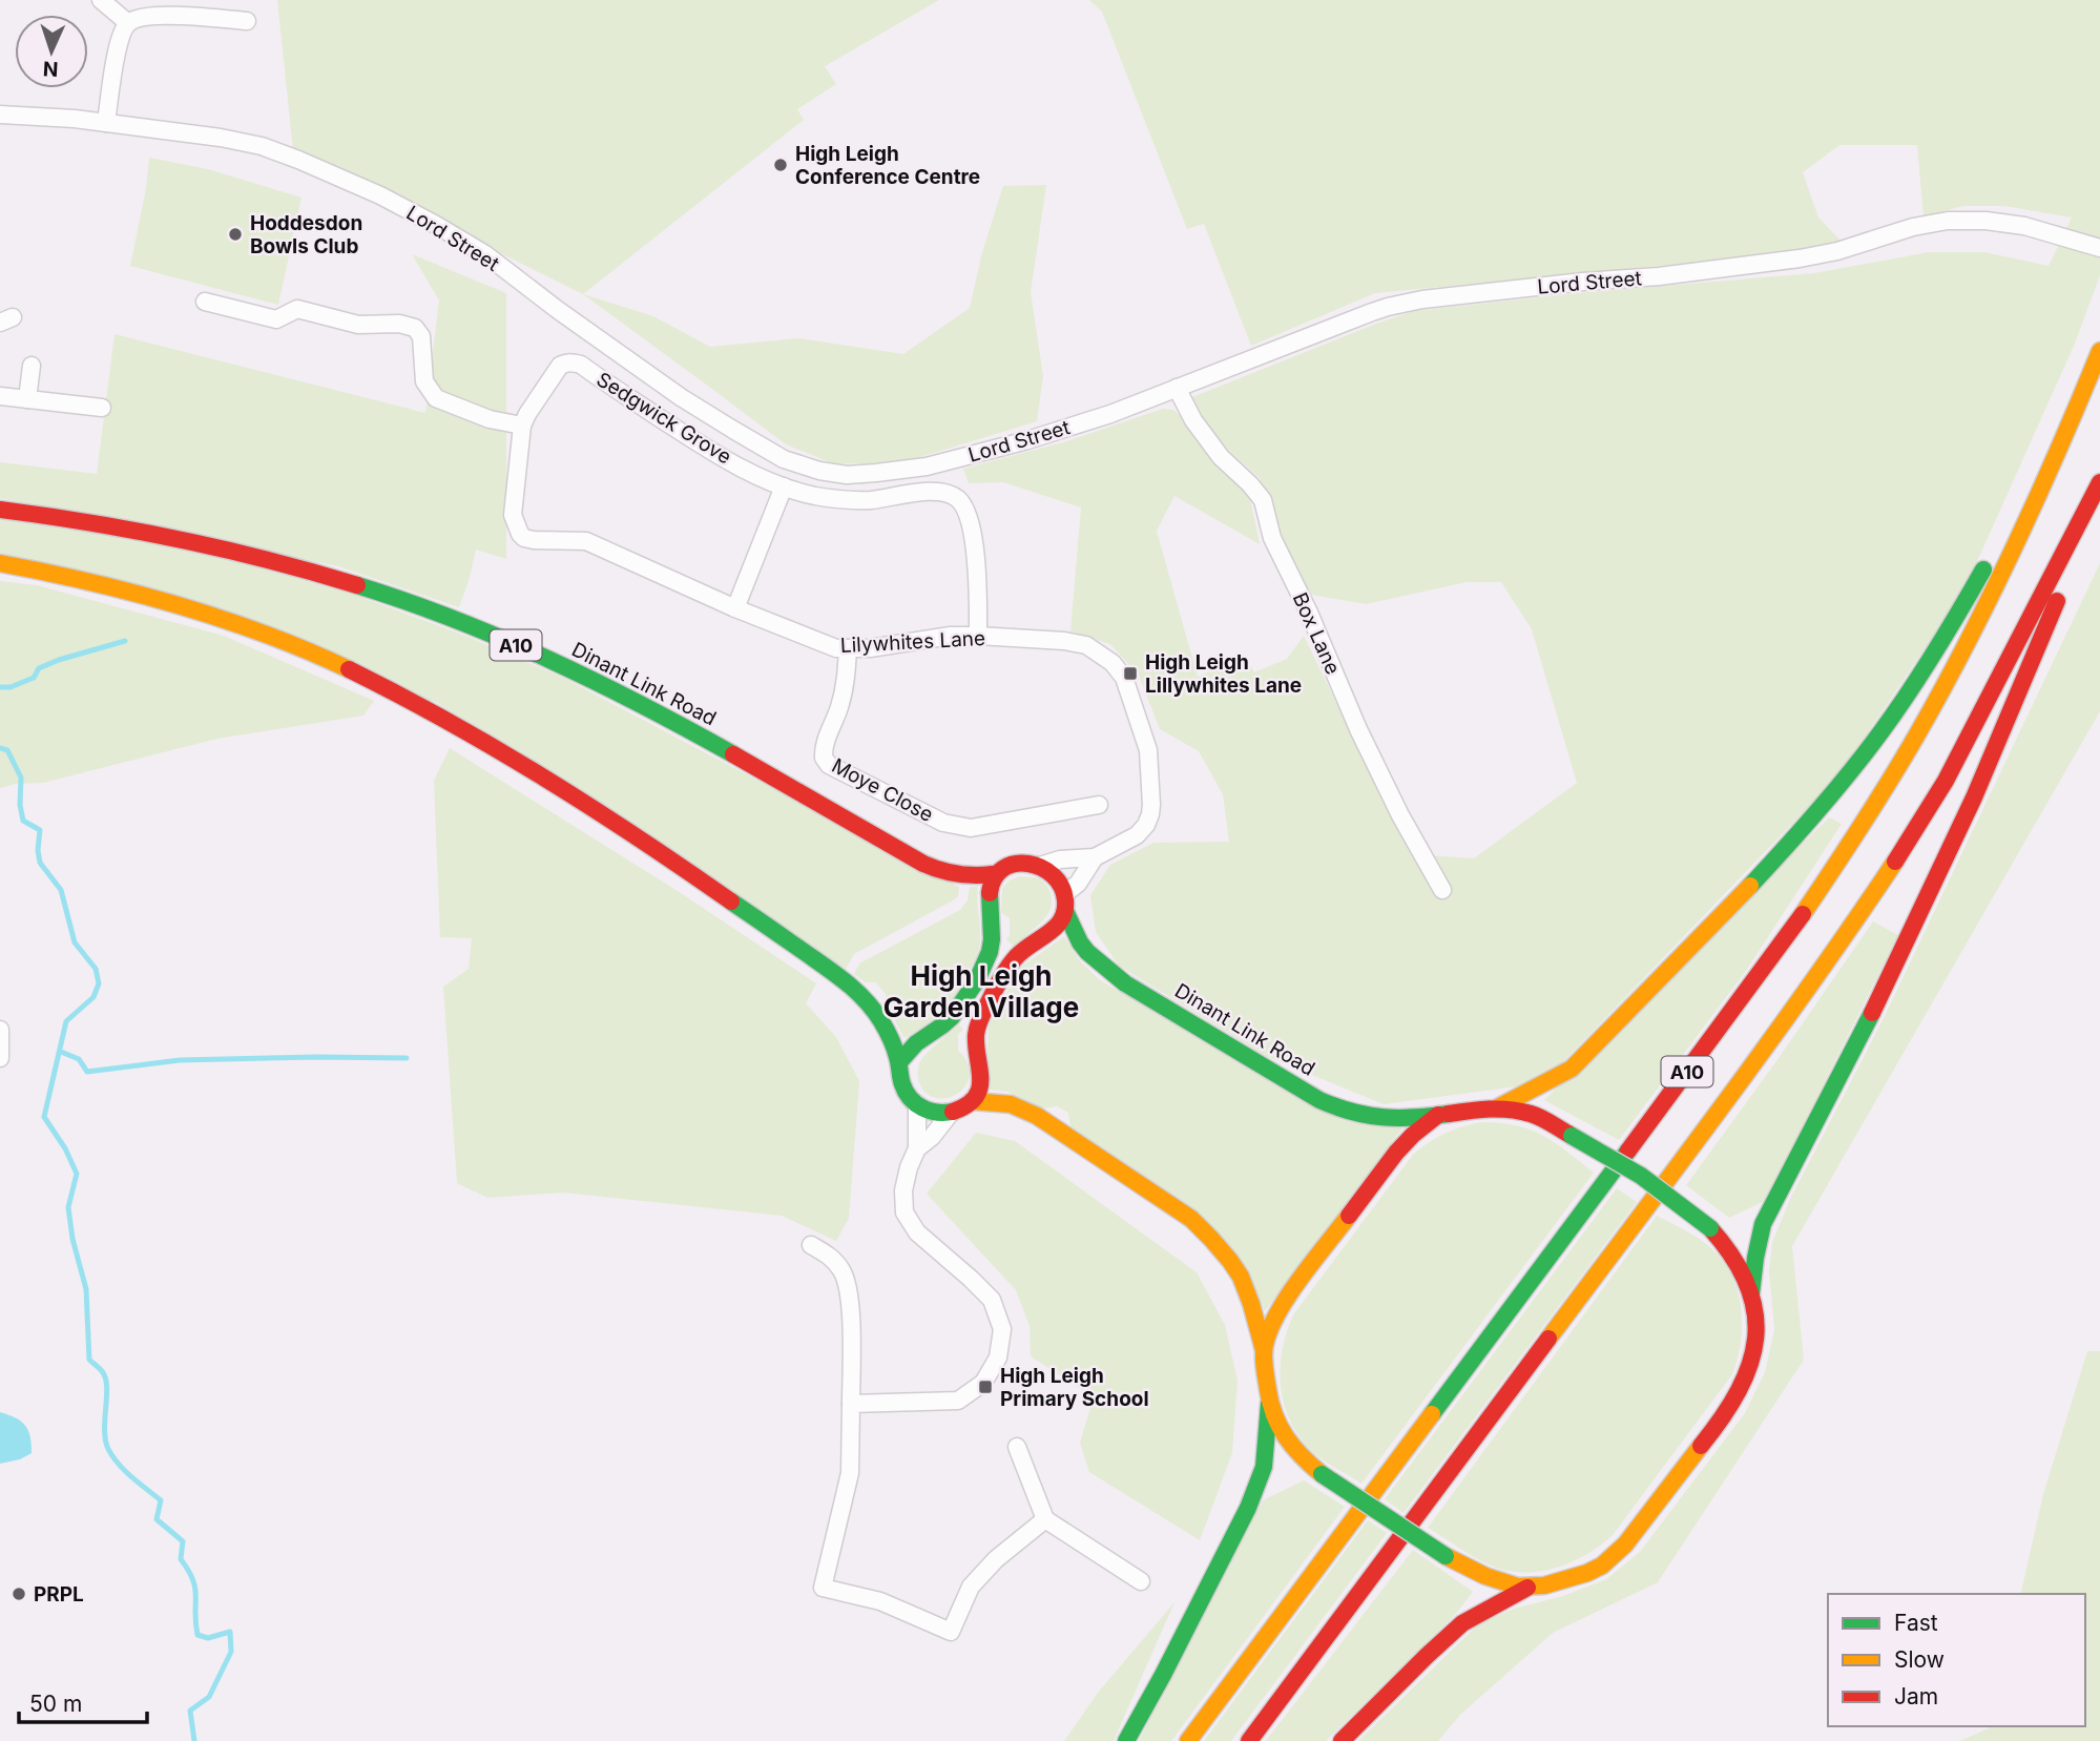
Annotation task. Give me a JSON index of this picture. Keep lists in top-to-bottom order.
{
  "streets": {
    "main road": ["A10", "Dinant Link Road"],
    "street": [
      "Lord Street",
      "Sedgwick Grove",
      "Box Lane",
      "Lilywhites Lane",
      "Moye Close"
    ]
  },
  "crossings": [
    ["Lord Street", "Box Lane"],
    ["Sedgwick Grove", "Lilywhites Lane"],
    ["Lilywhites Lane", "Dinant Link Road"],
    ["Lilywhites Lane", "Moye Close"]
  ],
  "districts": ["High Leigh Garden Village"],
  "places": {
    "other": ["High Leigh Conference Centre", "Hoddesdon Bowls Club", "PRPL"],
    "transit": ["High Leigh Lillywhites Lane", "High Leigh Primary School"]
  },
  "legend": ["Fast", "Slow", "Jam"],
  "scale_bar": "50 m",
  "north": "bottom"
}
